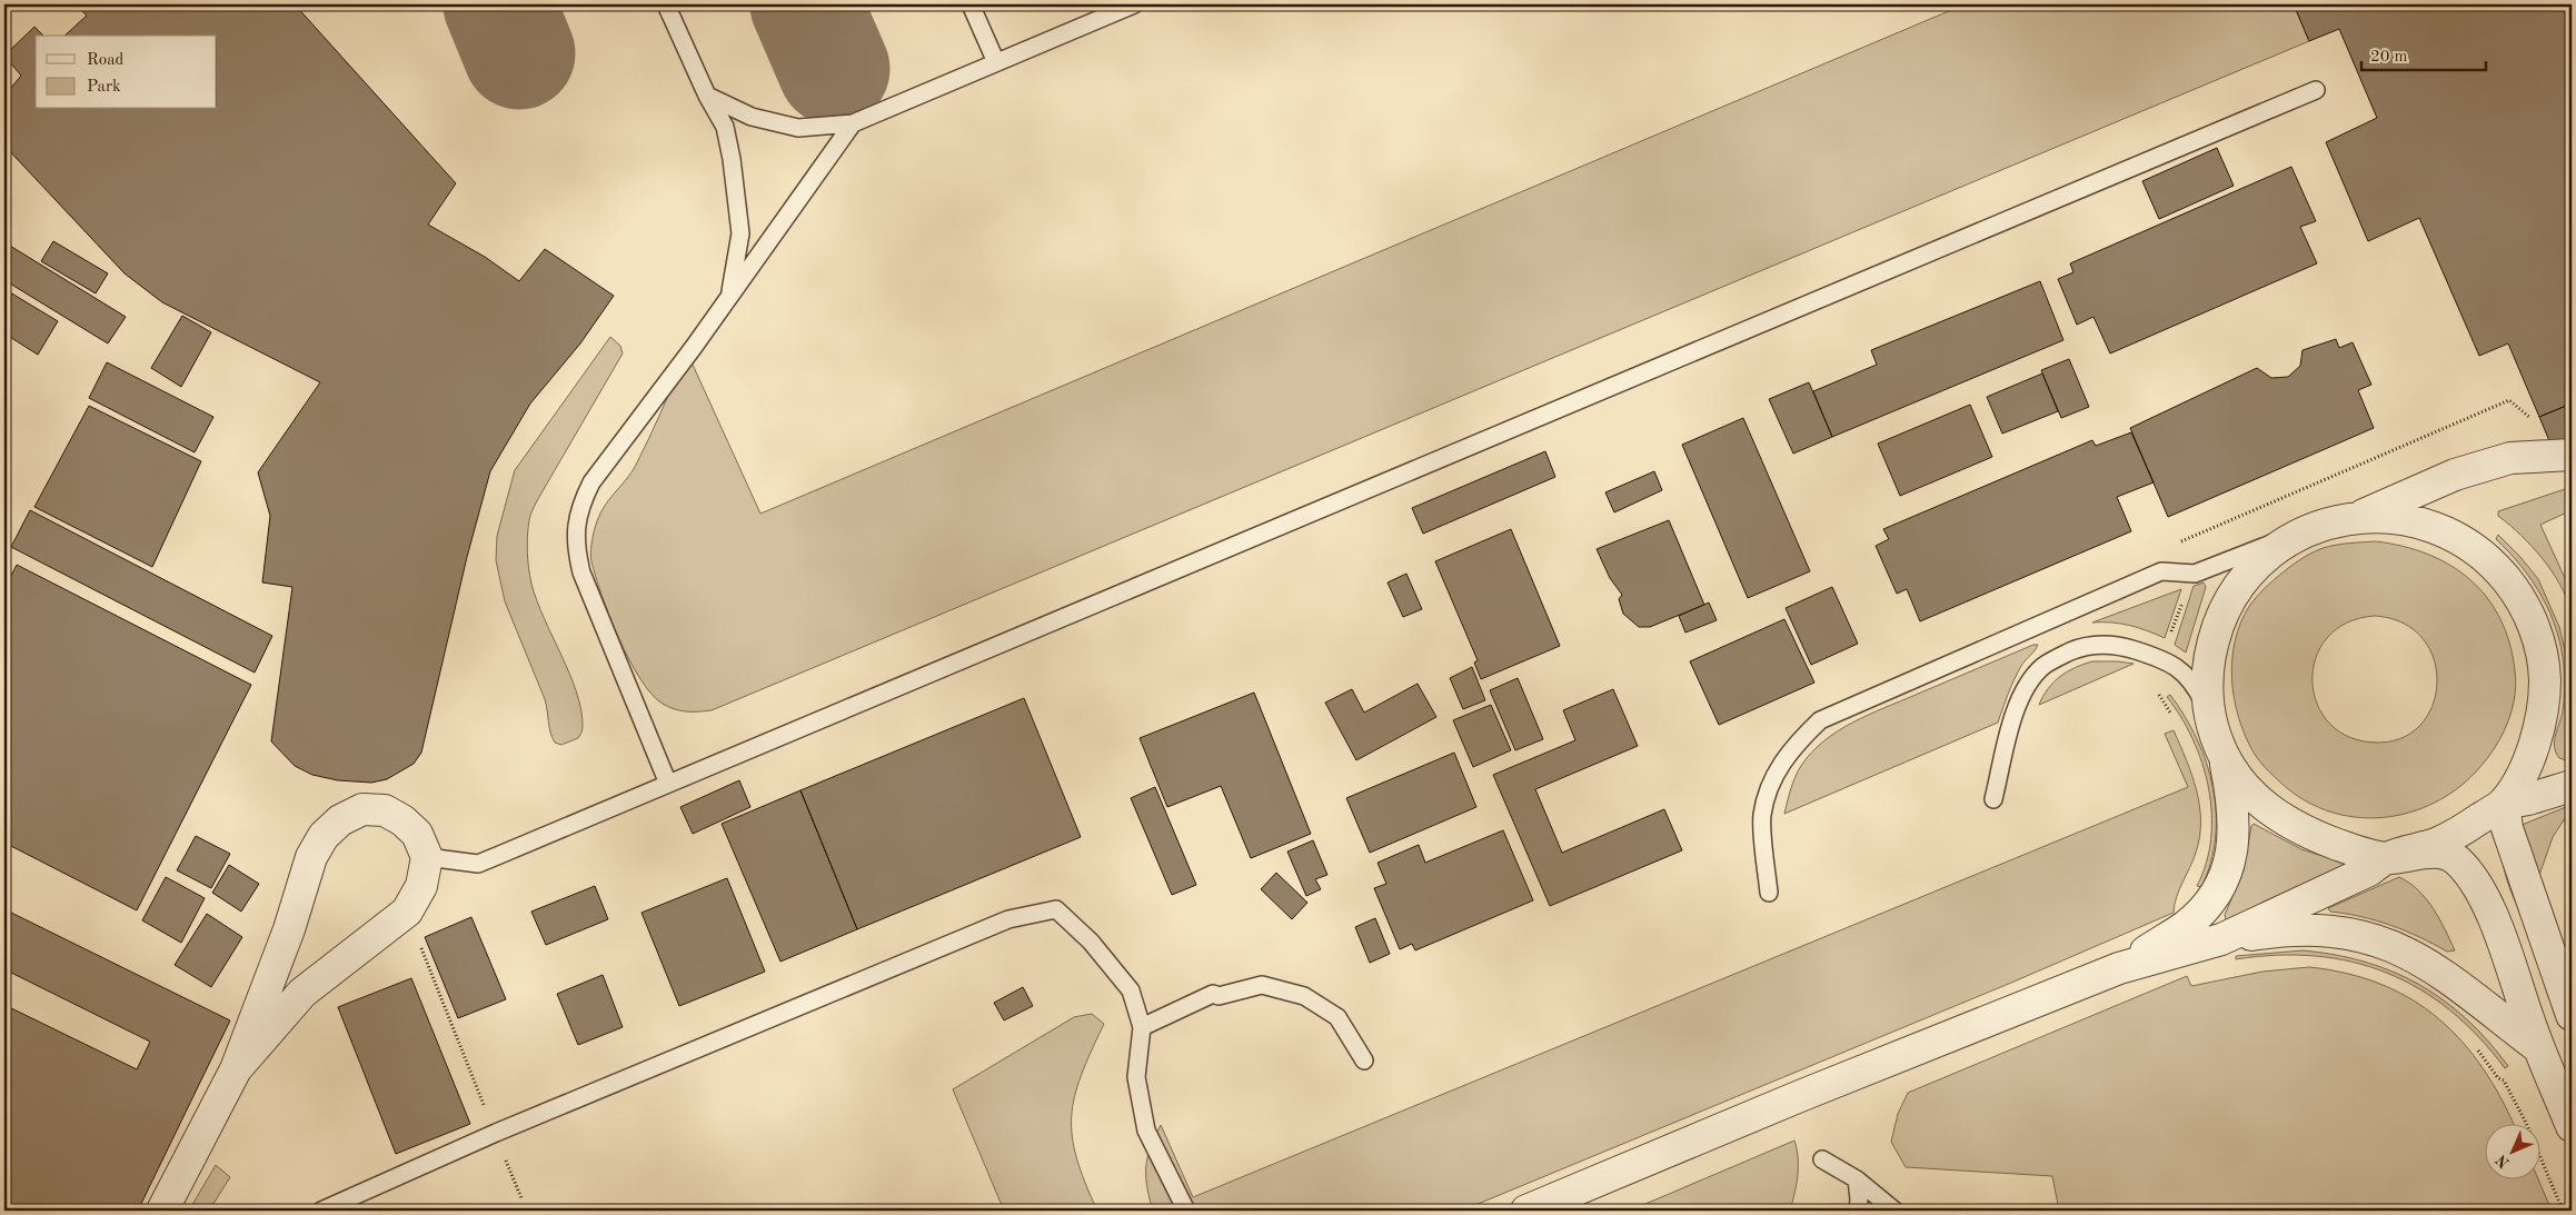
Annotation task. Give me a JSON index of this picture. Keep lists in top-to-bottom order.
{
  "legend": ["Road", "Park"],
  "scale_bar": "20 m",
  "north": "bottom left"
}
